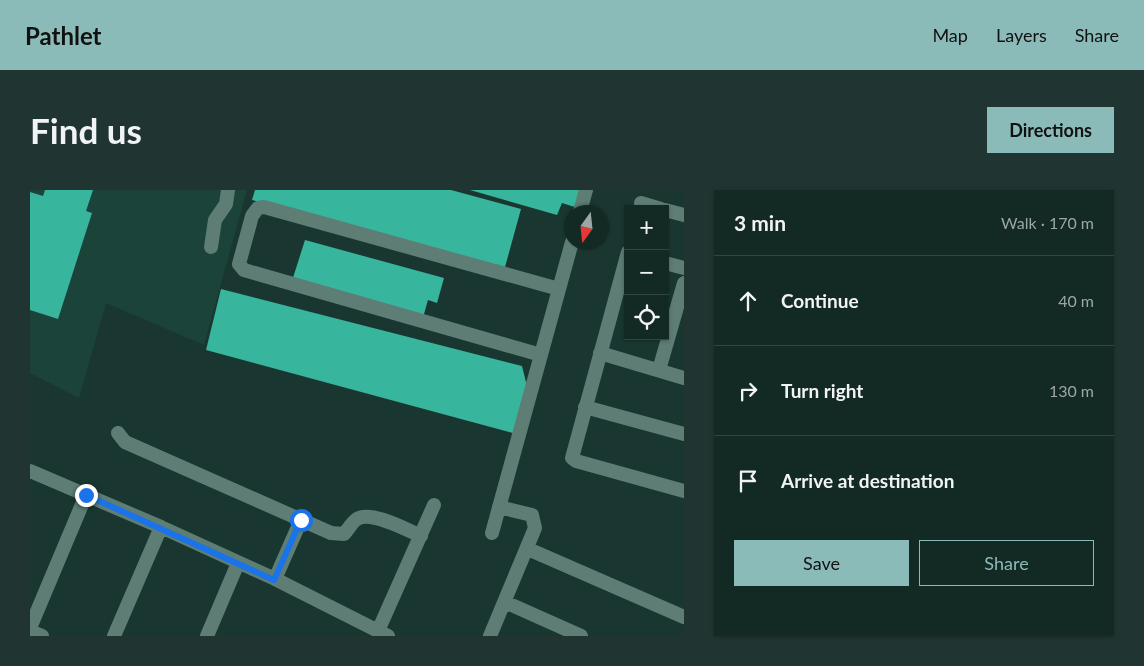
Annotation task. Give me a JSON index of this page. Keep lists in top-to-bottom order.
{
  "north": "bottom",
  "page": {
    "header": "Pathlet",
    "nav": ["Map", "Layers", "Share"],
    "buttons": [
      "Directions",
      ["Save", "Share"]
    ],
    "title": "Find us",
    "heading": ["3 min", "Walk · 170 m"],
    "map_buttons": ["+", "−"],
    "list": [
      ["Continue", "40 m"],
      ["Turn right", "130 m"],
      "Arrive at destination"
    ]
  }
}
